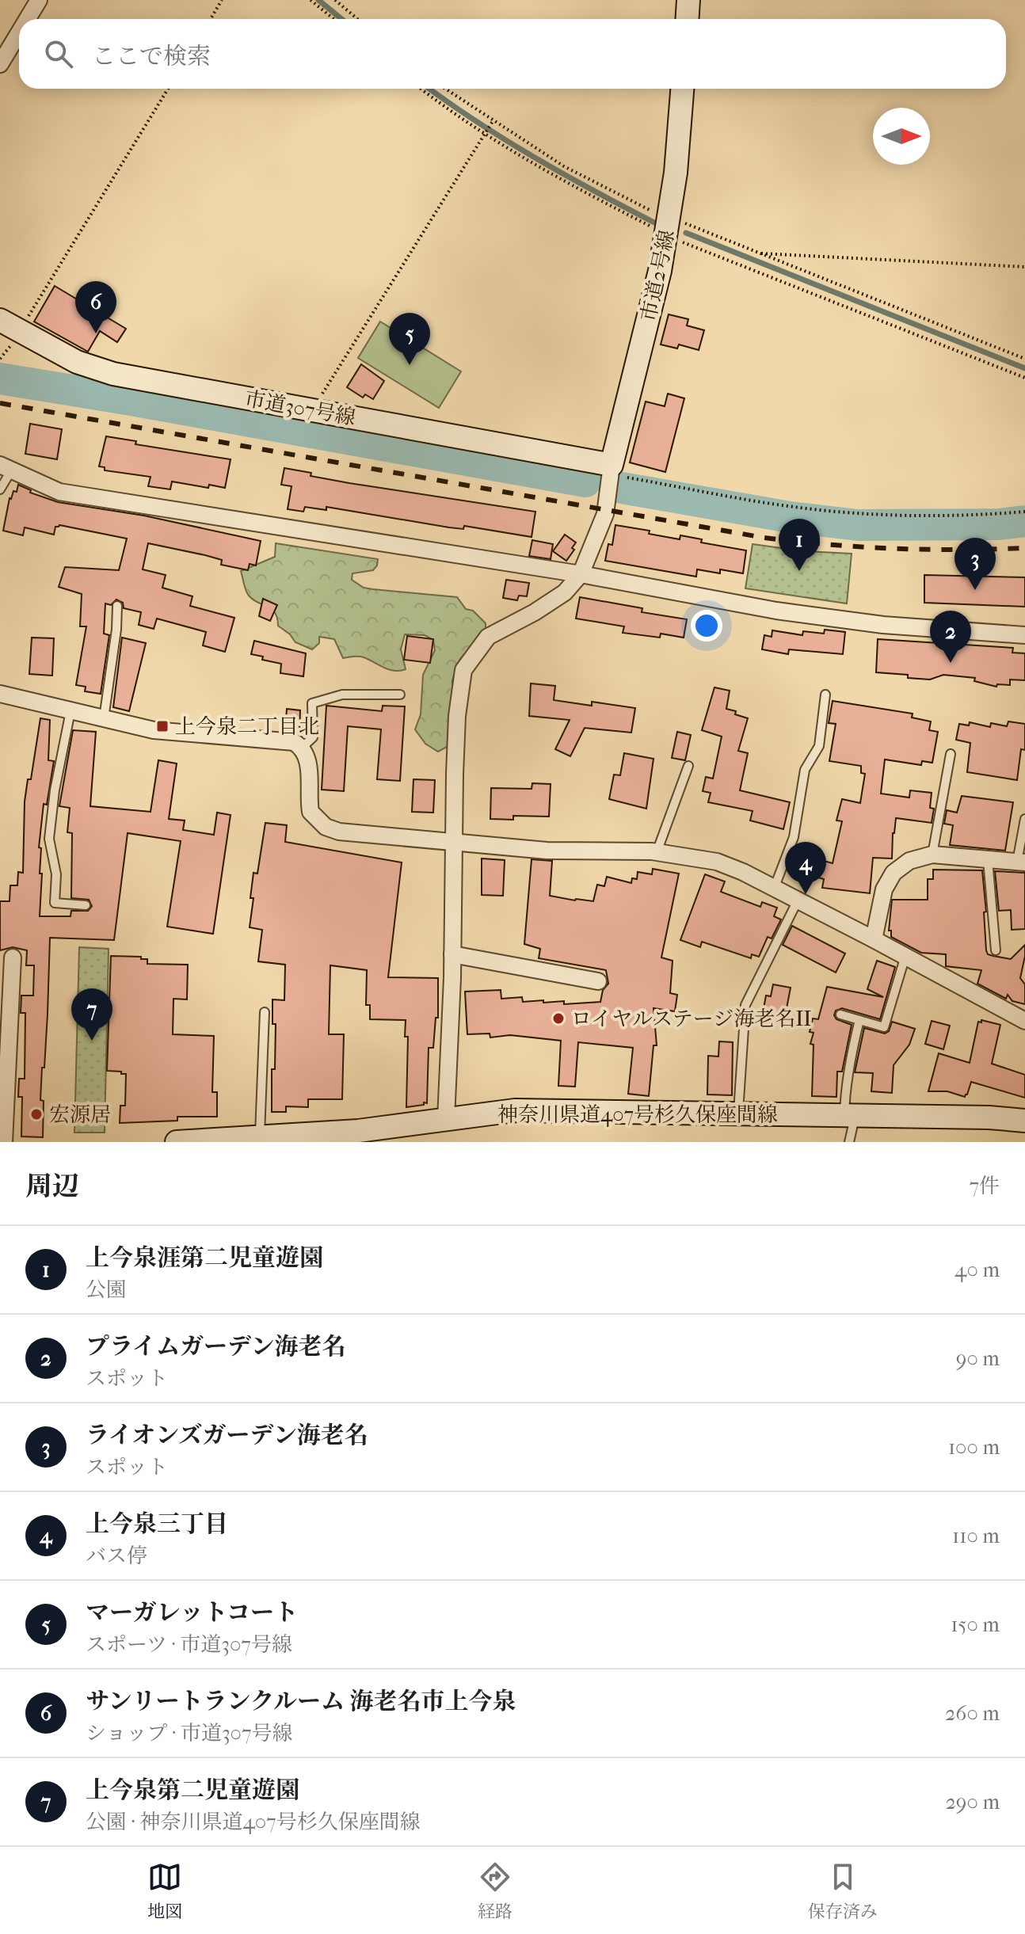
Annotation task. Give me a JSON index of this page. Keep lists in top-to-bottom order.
{
  "streets": {
    "street": ["市道2号線", "市道307号線", "神奈川県道407号杉久保座間線"]
  },
  "crossings": [
    ["市道2号線", "市道307号線"]
  ],
  "places": {
    "transit": ["上今泉二丁目北"],
    "other": ["ロイヤルステージ海老名II", "宏源居"]
  },
  "north": "right",
  "page": {
    "search": "ここで検索",
    "pins": [
      "6",
      "5",
      "1",
      "3",
      "2",
      "4",
      "7"
    ],
    "heading": ["周辺", "7件"],
    "list": [
      {
        "mark": "1",
        "name": "上今泉涯第二児童遊園",
        "note": "公園",
        "value": "40 m"
      },
      {
        "mark": "2",
        "name": "プライムガーデン海老名",
        "note": "スポット",
        "value": "90 m"
      },
      {
        "mark": "3",
        "name": "ライオンズガーデン海老名",
        "note": "スポット",
        "value": "100 m"
      },
      {
        "mark": "4",
        "name": "上今泉三丁目",
        "note": "バス停",
        "value": "110 m"
      },
      {
        "mark": "5",
        "name": "マーガレットコート",
        "note": "スポーツ · 市道307号線",
        "value": "150 m"
      },
      {
        "mark": "6",
        "name": "サンリートランクルーム 海老名市上今泉",
        "note": "ショップ · 市道307号線",
        "value": "260 m"
      },
      {
        "mark": "7",
        "name": "上今泉第二児童遊園",
        "note": "公園 · 神奈川県道407号杉久保座間線",
        "value": "290 m"
      }
    ],
    "nav": ["地図", "経路", "保存済み"]
  }
}
